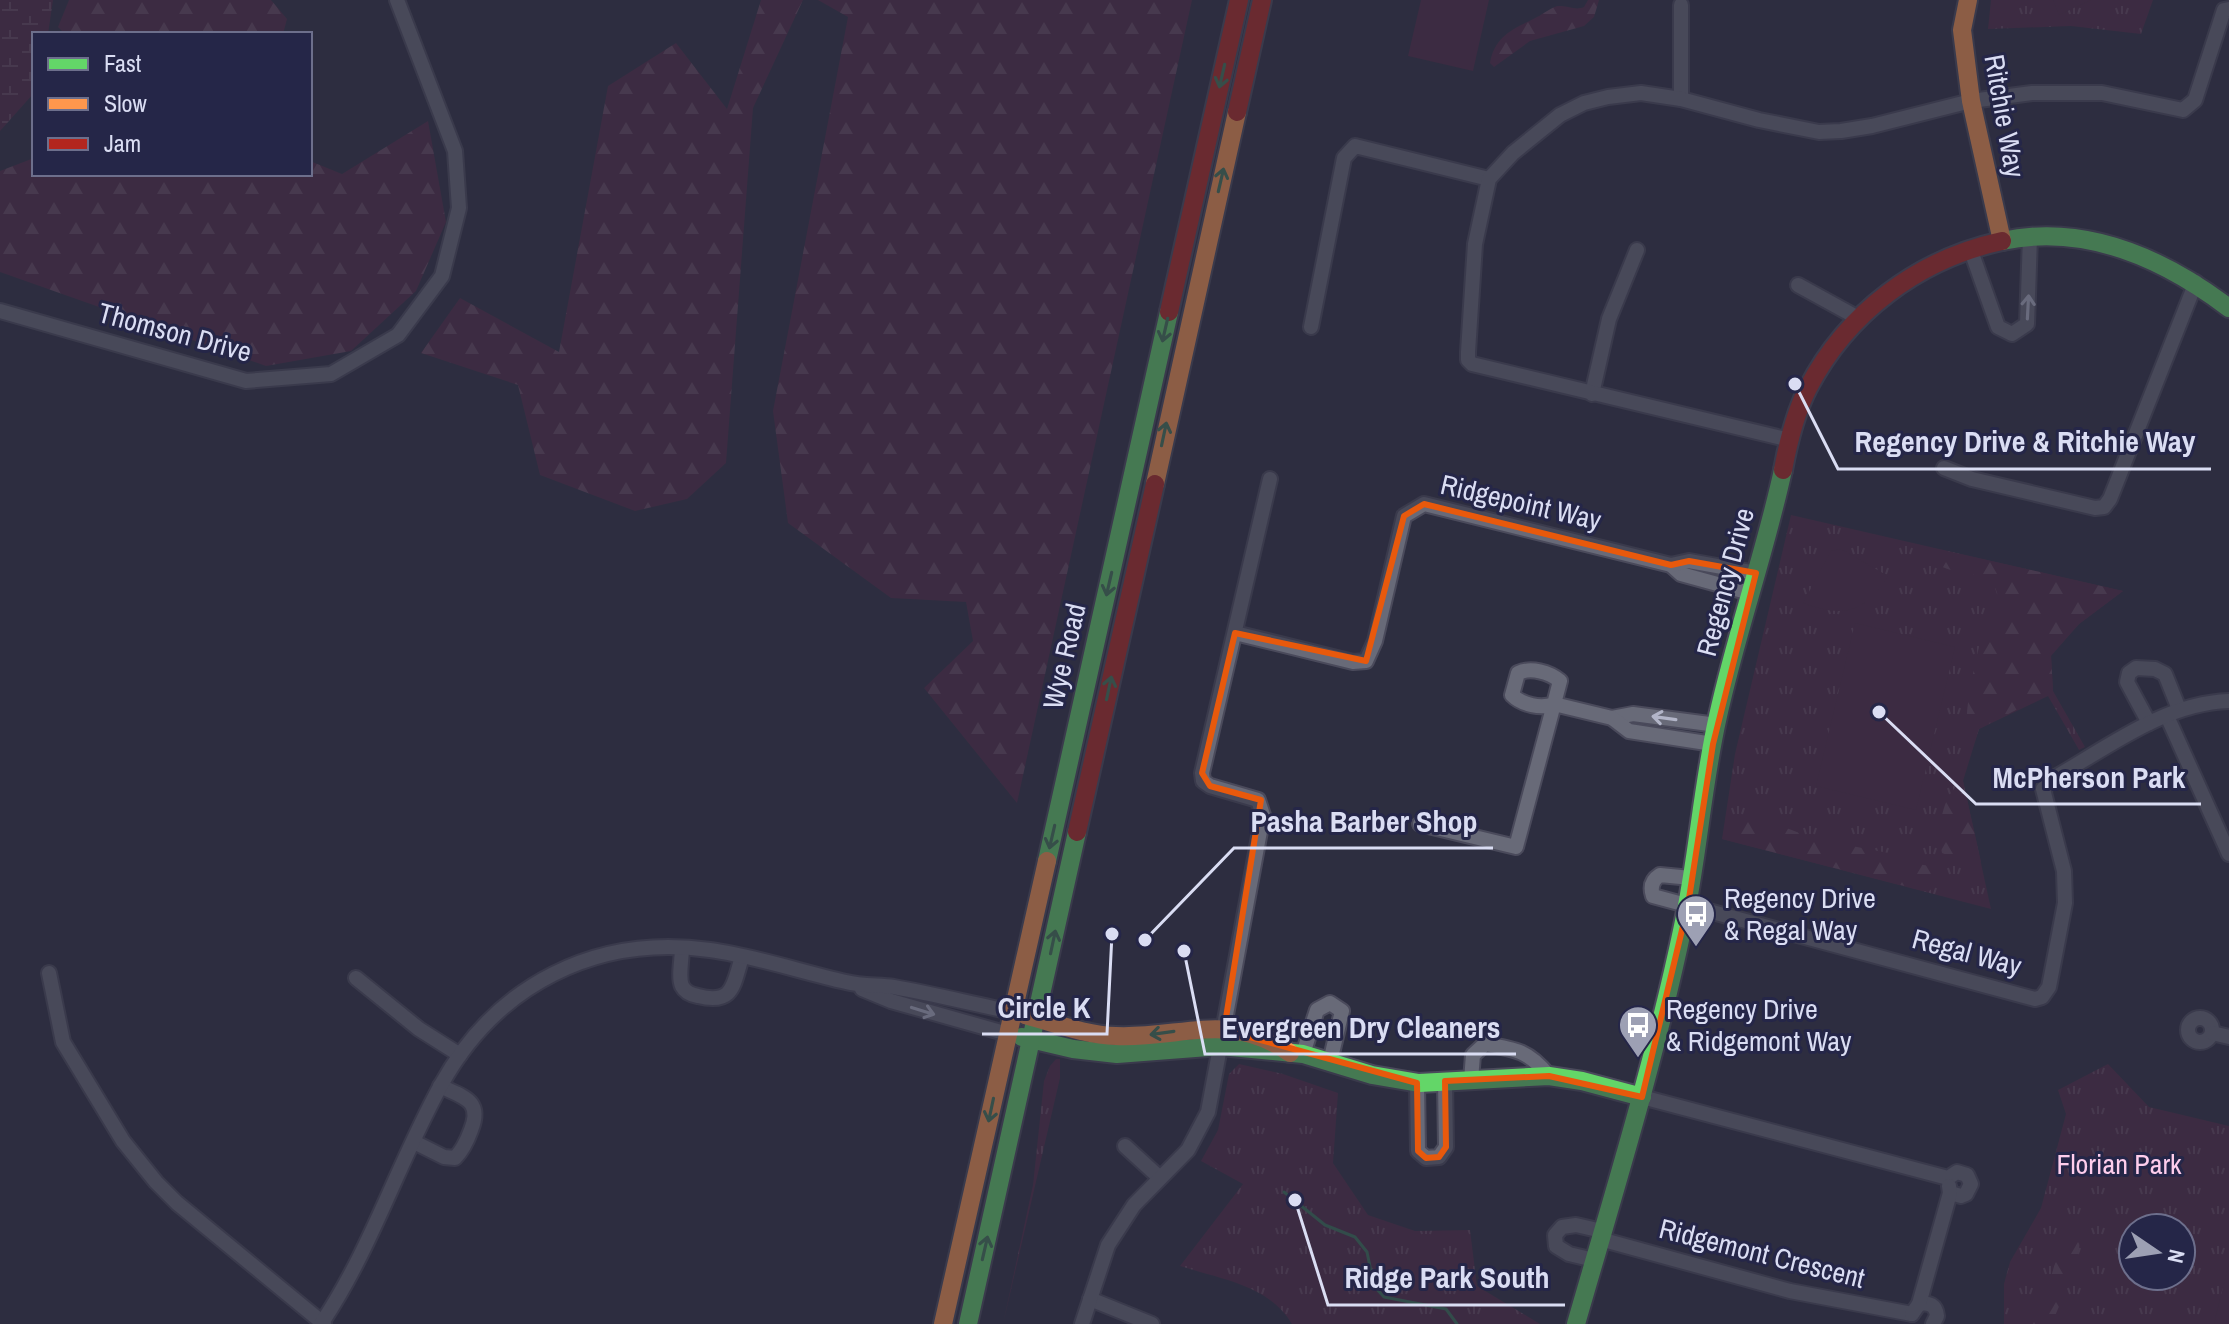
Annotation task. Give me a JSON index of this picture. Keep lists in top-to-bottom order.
{
  "streets": {
    "main road": ["Ritchie Way", "Regency Drive", "Wye Road"],
    "street": [
      "Thomson Drive",
      "Ridgepoint Way",
      "Regal Way",
      "Ridgemont Crescent"
    ]
  },
  "crossings": [
    ["Ritchie Way", "Regency Drive"],
    ["Ridgepoint Way", "Regency Drive"],
    ["Regency Drive", "Regal Way"],
    ["Regency Drive", "Ridgemont Crescent"]
  ],
  "parks": ["Florian Park"],
  "places": {
    "other": [
      "Regency Drive & Ritchie Way",
      "McPherson Park",
      "Circle K",
      "Pasha Barber Shop",
      "Evergreen Dry Cleaners",
      "Ridge Park South"
    ],
    "bus stop": ["Regency Drive & Regal Way", "Regency Drive & Ridgemont Way"]
  },
  "legend": ["Fast", "Slow", "Jam"],
  "north": "right"
}
